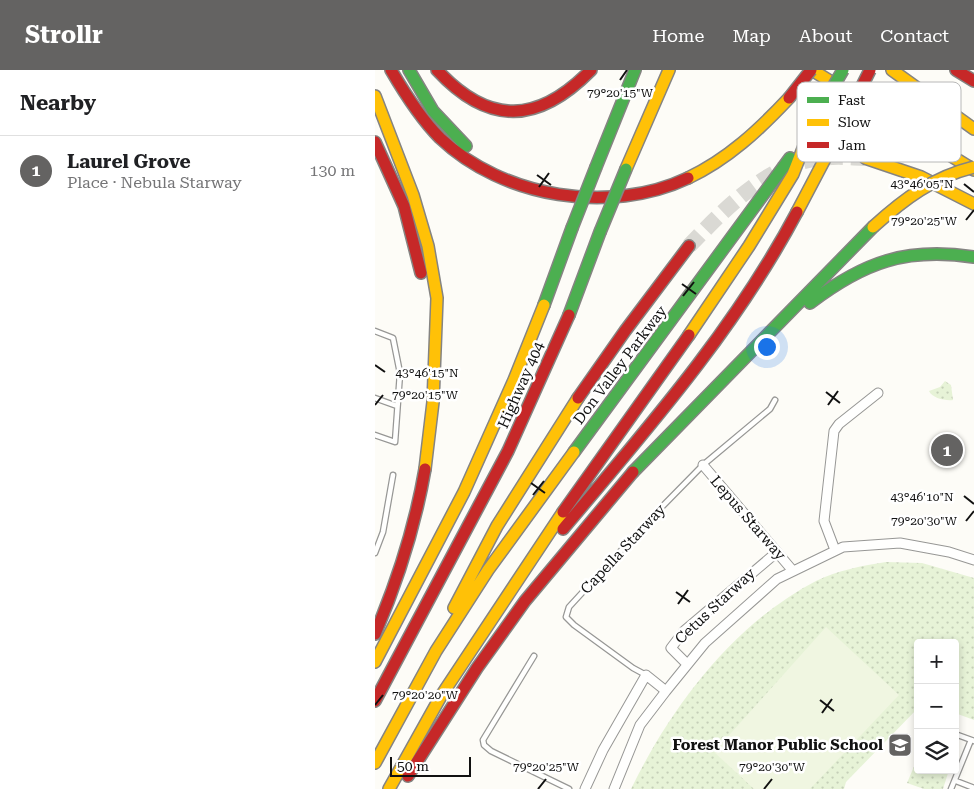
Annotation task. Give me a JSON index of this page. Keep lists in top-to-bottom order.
{
  "streets": {
    "highway": ["Don Valley Parkway", "Highway 404"],
    "street": ["Lepus Starway", "Capella Starway", "Cetus Starway"]
  },
  "crossings": [
    ["Lepus Starway", "Capella Starway"],
    ["Lepus Starway", "Cetus Starway"]
  ],
  "places": {
    "school or university": ["Forest Manor Public School"]
  },
  "legend": ["Fast", "Slow", "Jam"],
  "scale_bar": "50 m",
  "page": {
    "header": "Strollr",
    "nav": [
      "Home",
      "Map",
      "About",
      "Contact"
    ],
    "heading": "Nearby",
    "list": [
      {
        "mark": "1",
        "name": "Laurel Grove",
        "note": "Place · Nebula Starway",
        "value": "130 m"
      }
    ],
    "pins": "1",
    "map_buttons": ["+", "−"],
    "scale": "50 m"
  },
  "coordinates": [
    "79°20'15\"W",
    "43°46'05\"N",
    "79°20'25\"W",
    "43°46'15\"N",
    "43°46'10\"N",
    "79°20'30\"W",
    "79°20'20\"W"
  ]
}
